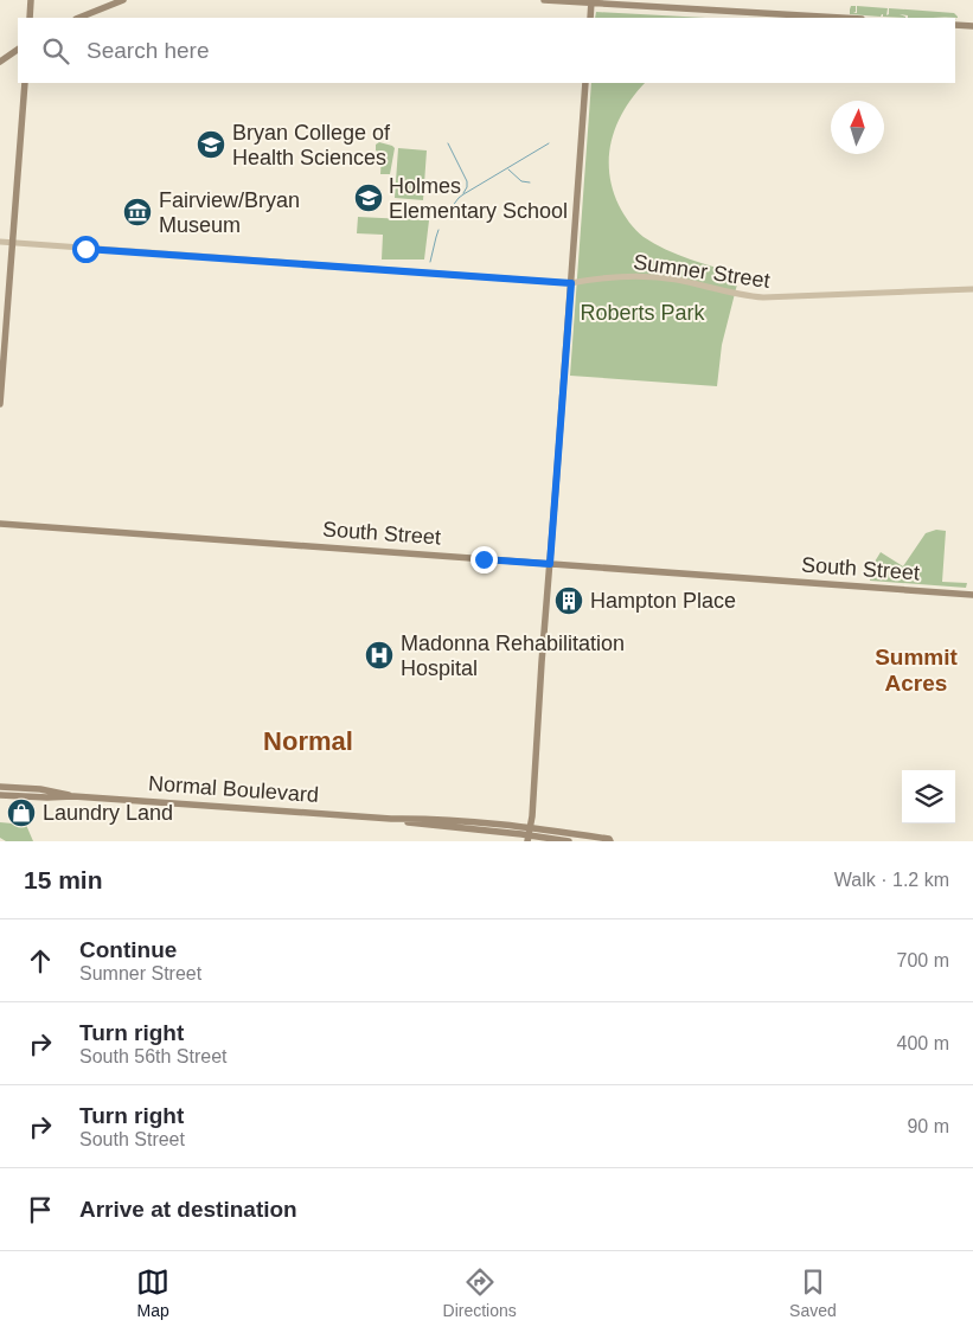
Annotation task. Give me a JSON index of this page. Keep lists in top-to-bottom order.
{
  "streets": {
    "main road": ["South Street", "Normal Boulevard"],
    "street": ["Sumner Street"]
  },
  "districts": ["Summit Acres", "Normal"],
  "parks": ["Roberts Park"],
  "places": {
    "school or university": ["Bryan College of Health Sciences", "Holmes Elementary School"],
    "museum": ["Fairview/Bryan Museum"],
    "building": ["Hampton Place"],
    "hospital": ["Madonna Rehabilitation Hospital"],
    "shop": ["Laundry Land"]
  },
  "north": "top",
  "page": {
    "search": "Search here",
    "heading": ["15 min", "Walk · 1.2 km"],
    "list": [
      ["Continue", "Sumner Street", "700 m"],
      ["Turn right", "South 56th Street", "400 m"],
      ["Turn right", "South Street", "90 m"],
      "Arrive at destination"
    ],
    "nav": ["Map", "Directions", "Saved"]
  }
}
